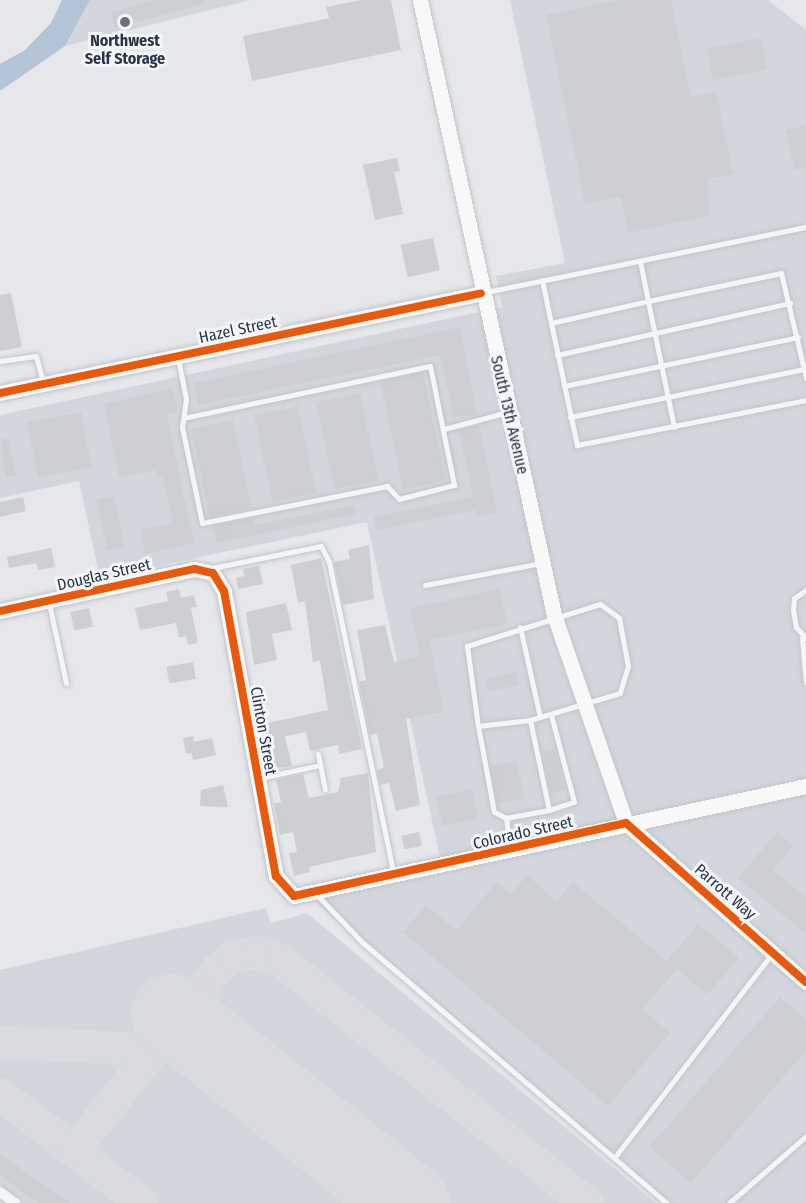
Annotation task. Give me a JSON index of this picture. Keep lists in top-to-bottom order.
{
  "streets": {
    "street": [
      "Hazel Street",
      "South 13th Avenue",
      "Douglas Street",
      "Clinton Street",
      "Colorado Street",
      "Parrott Way"
    ]
  },
  "crossings": [
    ["Hazel Street", "South 13th Avenue"],
    ["South 13th Avenue", "Colorado Street"],
    ["South 13th Avenue", "Parrott Way"],
    ["Douglas Street", "Clinton Street"],
    ["Clinton Street", "Colorado Street"],
    ["Colorado Street", "Parrott Way"]
  ],
  "places": ["Northwest Self Storage"]
}
